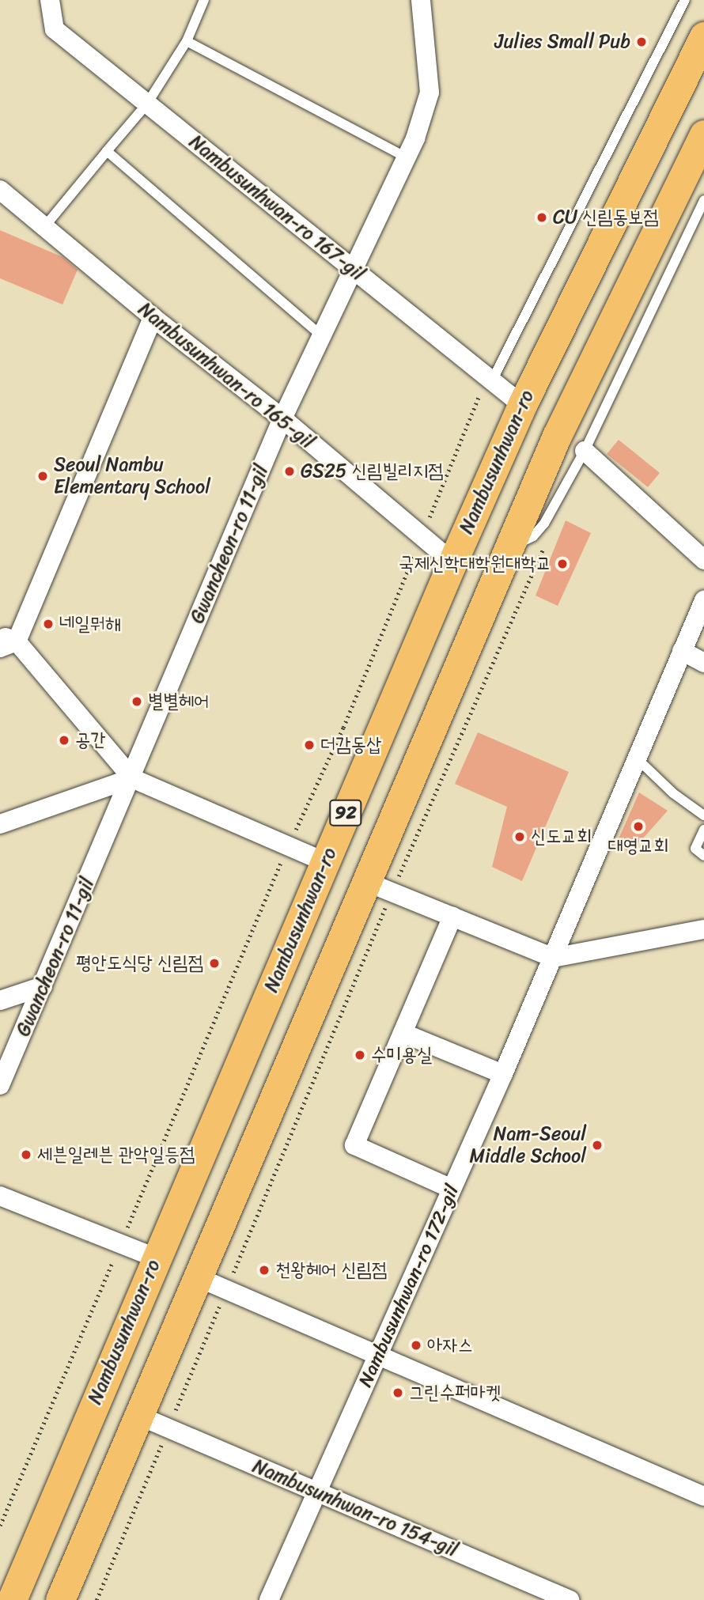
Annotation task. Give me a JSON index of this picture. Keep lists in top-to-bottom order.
{
  "streets": {
    "main road": ["Nambusunhwan-ro", "92"],
    "street": [
      "Nambusunhwan-ro 167-gil",
      "Nambusunhwan-ro 165-gil",
      "Gwancheon-ro 11-gil",
      "Nambusunhwan-ro 172-gil",
      "Nambusunhwan-ro 154-gil"
    ]
  },
  "crossings": [
    ["Nambusunhwan-ro 167-gil", "Nambusunhwan-ro"],
    ["Nambusunhwan-ro 167-gil", "Gwancheon-ro 11-gil"],
    ["Nambusunhwan-ro 165-gil", "Nambusunhwan-ro"],
    ["Nambusunhwan-ro 165-gil", "Gwancheon-ro 11-gil"],
    ["92", "Nambusunhwan-ro 154-gil"],
    ["Nambusunhwan-ro 172-gil", "Nambusunhwan-ro 154-gil"]
  ],
  "places": [
    "Julies Small Pub",
    "CU 신림동보점",
    "GS25 신림빌리지점",
    "Seoul Nambu Elementary School",
    "국제신학대학원대학교",
    "네일뭐해",
    "별별헤어",
    "공간",
    "더감동삽",
    "대영교회",
    "신도교회",
    "평안도식당 신림점",
    "수미용실",
    "Nam-Seoul Middle School",
    "세븐일레븐 관악일등점",
    "천왕헤어 신림점",
    "아자스",
    "그린수퍼마켓"
  ]
}
